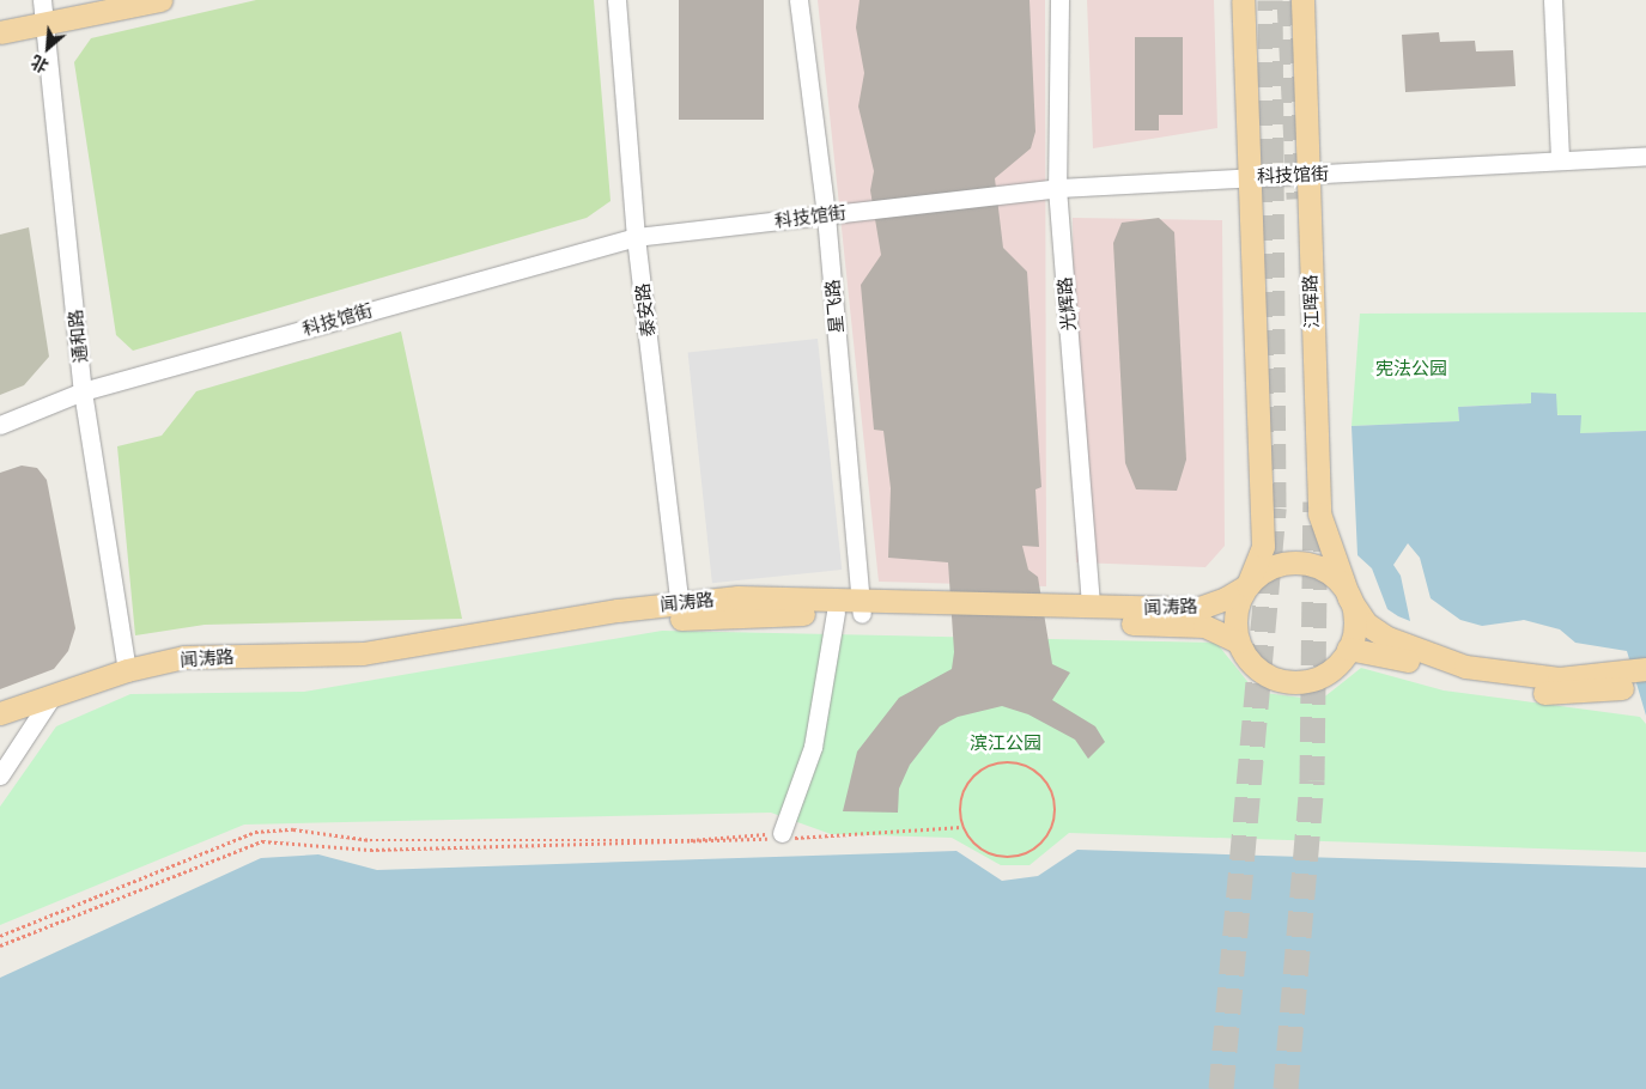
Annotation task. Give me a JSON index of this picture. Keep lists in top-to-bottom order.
{
  "streets": {
    "main road": ["江晖路", "闻涛路"],
    "street": [
      "科技馆街",
      "光辉路",
      "星飞路",
      "泰安路",
      "通和路"
    ]
  },
  "crossings": [
    ["科技馆街", "江晖路"],
    ["科技馆街", "光辉路"],
    ["科技馆街", "星飞路"],
    ["科技馆街", "泰安路"],
    ["科技馆街", "通和路"],
    ["江晖路", "闻涛路"],
    ["光辉路", "闻涛路"],
    ["星飞路", "闻涛路"],
    ["泰安路", "闻涛路"],
    ["通和路", "闻涛路"]
  ],
  "parks": ["宪法公园", "滨江公园"],
  "north": "bottom left"
}
